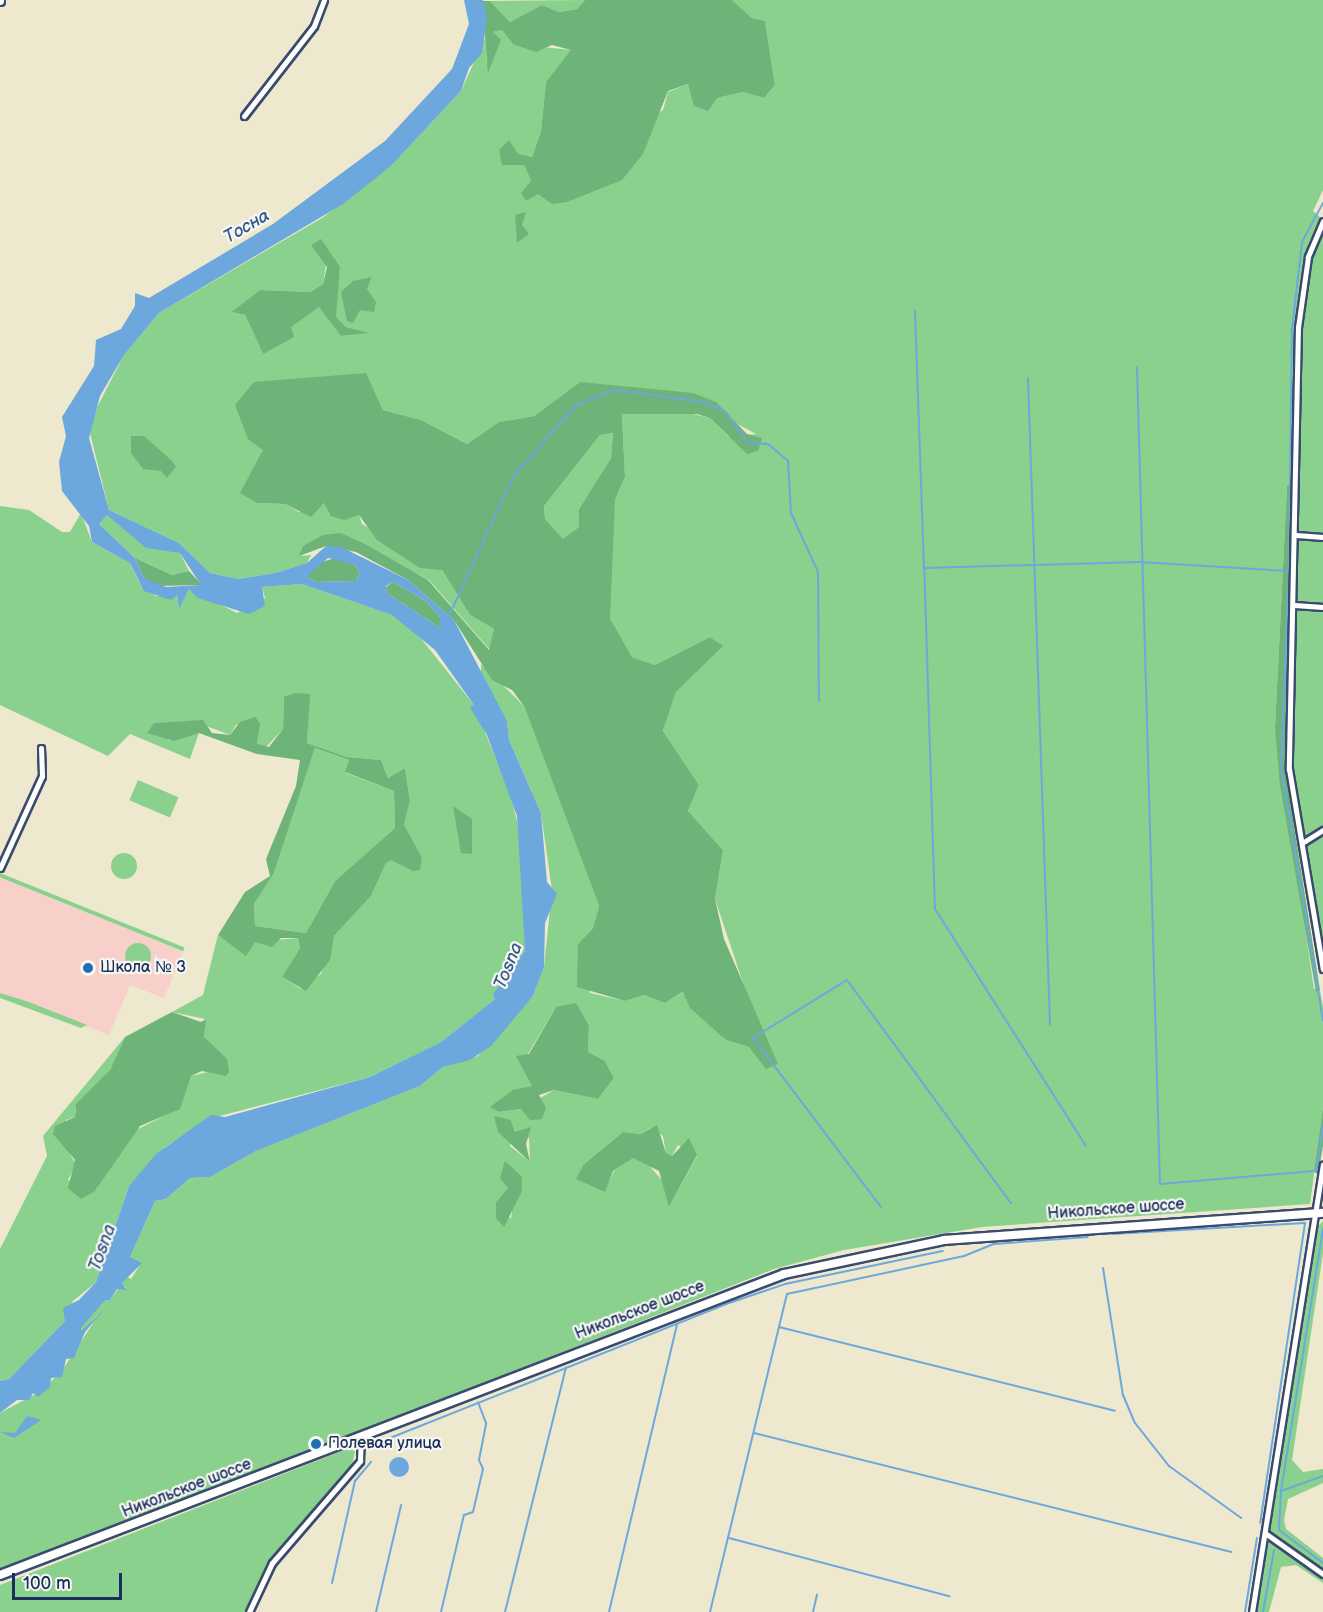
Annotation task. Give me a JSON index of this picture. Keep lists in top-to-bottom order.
{
  "streets": {
    "main road": ["Никольское шоссе"]
  },
  "water": ["Тосна", "Tosna"],
  "places": ["Школа № 3", "Полевая улица"],
  "scale_bar": "100 m"
}
